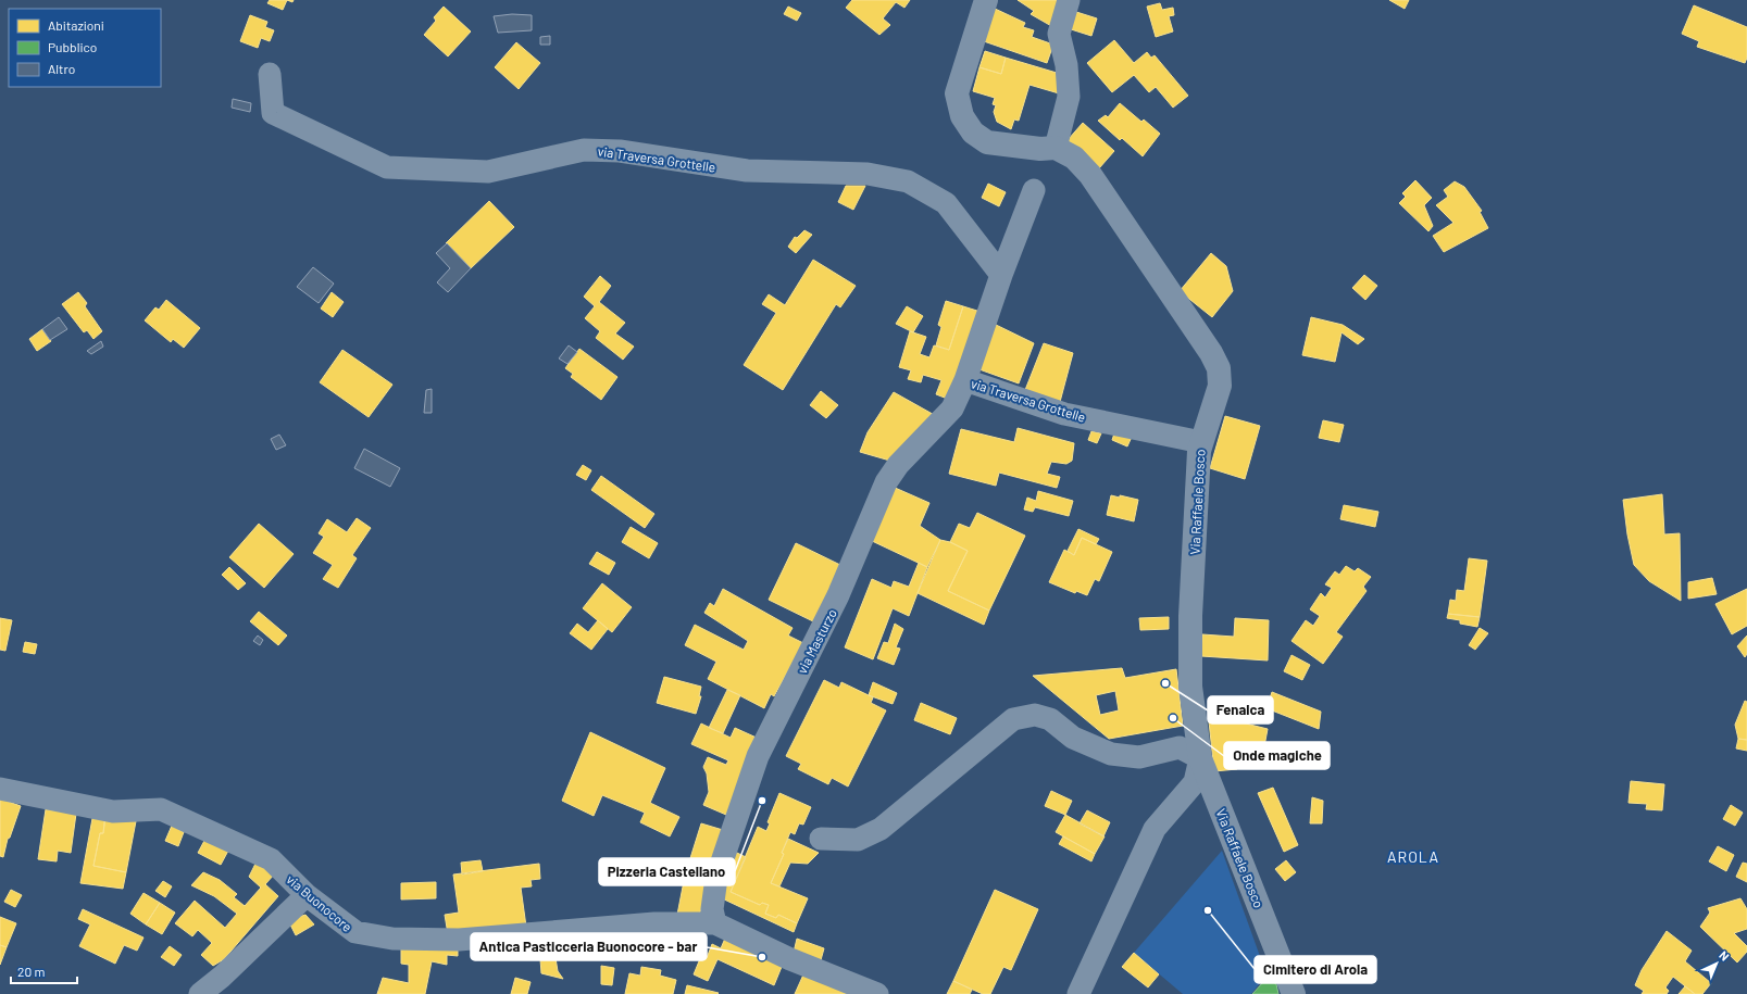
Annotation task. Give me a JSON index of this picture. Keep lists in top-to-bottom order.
{
  "streets": {
    "street": [
      "via Traversa Grottelle",
      "Via Raffaele Bosco",
      "via Masturzo",
      "via Buonocore"
    ]
  },
  "crossings": [
    ["via Traversa Grottelle", "Via Raffaele Bosco"],
    ["via Traversa Grottelle", "via Masturzo"],
    ["via Masturzo", "via Buonocore"]
  ],
  "districts": ["AROLA"],
  "places": [
    "Fenalca",
    "Onde magiche",
    "Pizzeria Castellano",
    "Cimitero di Arola",
    "Antica Pasticceria Buonocore - bar"
  ],
  "legend": ["Abitazioni", "Pubblico", "Altro"],
  "scale_bar": "20 m",
  "north": "top right"
}
